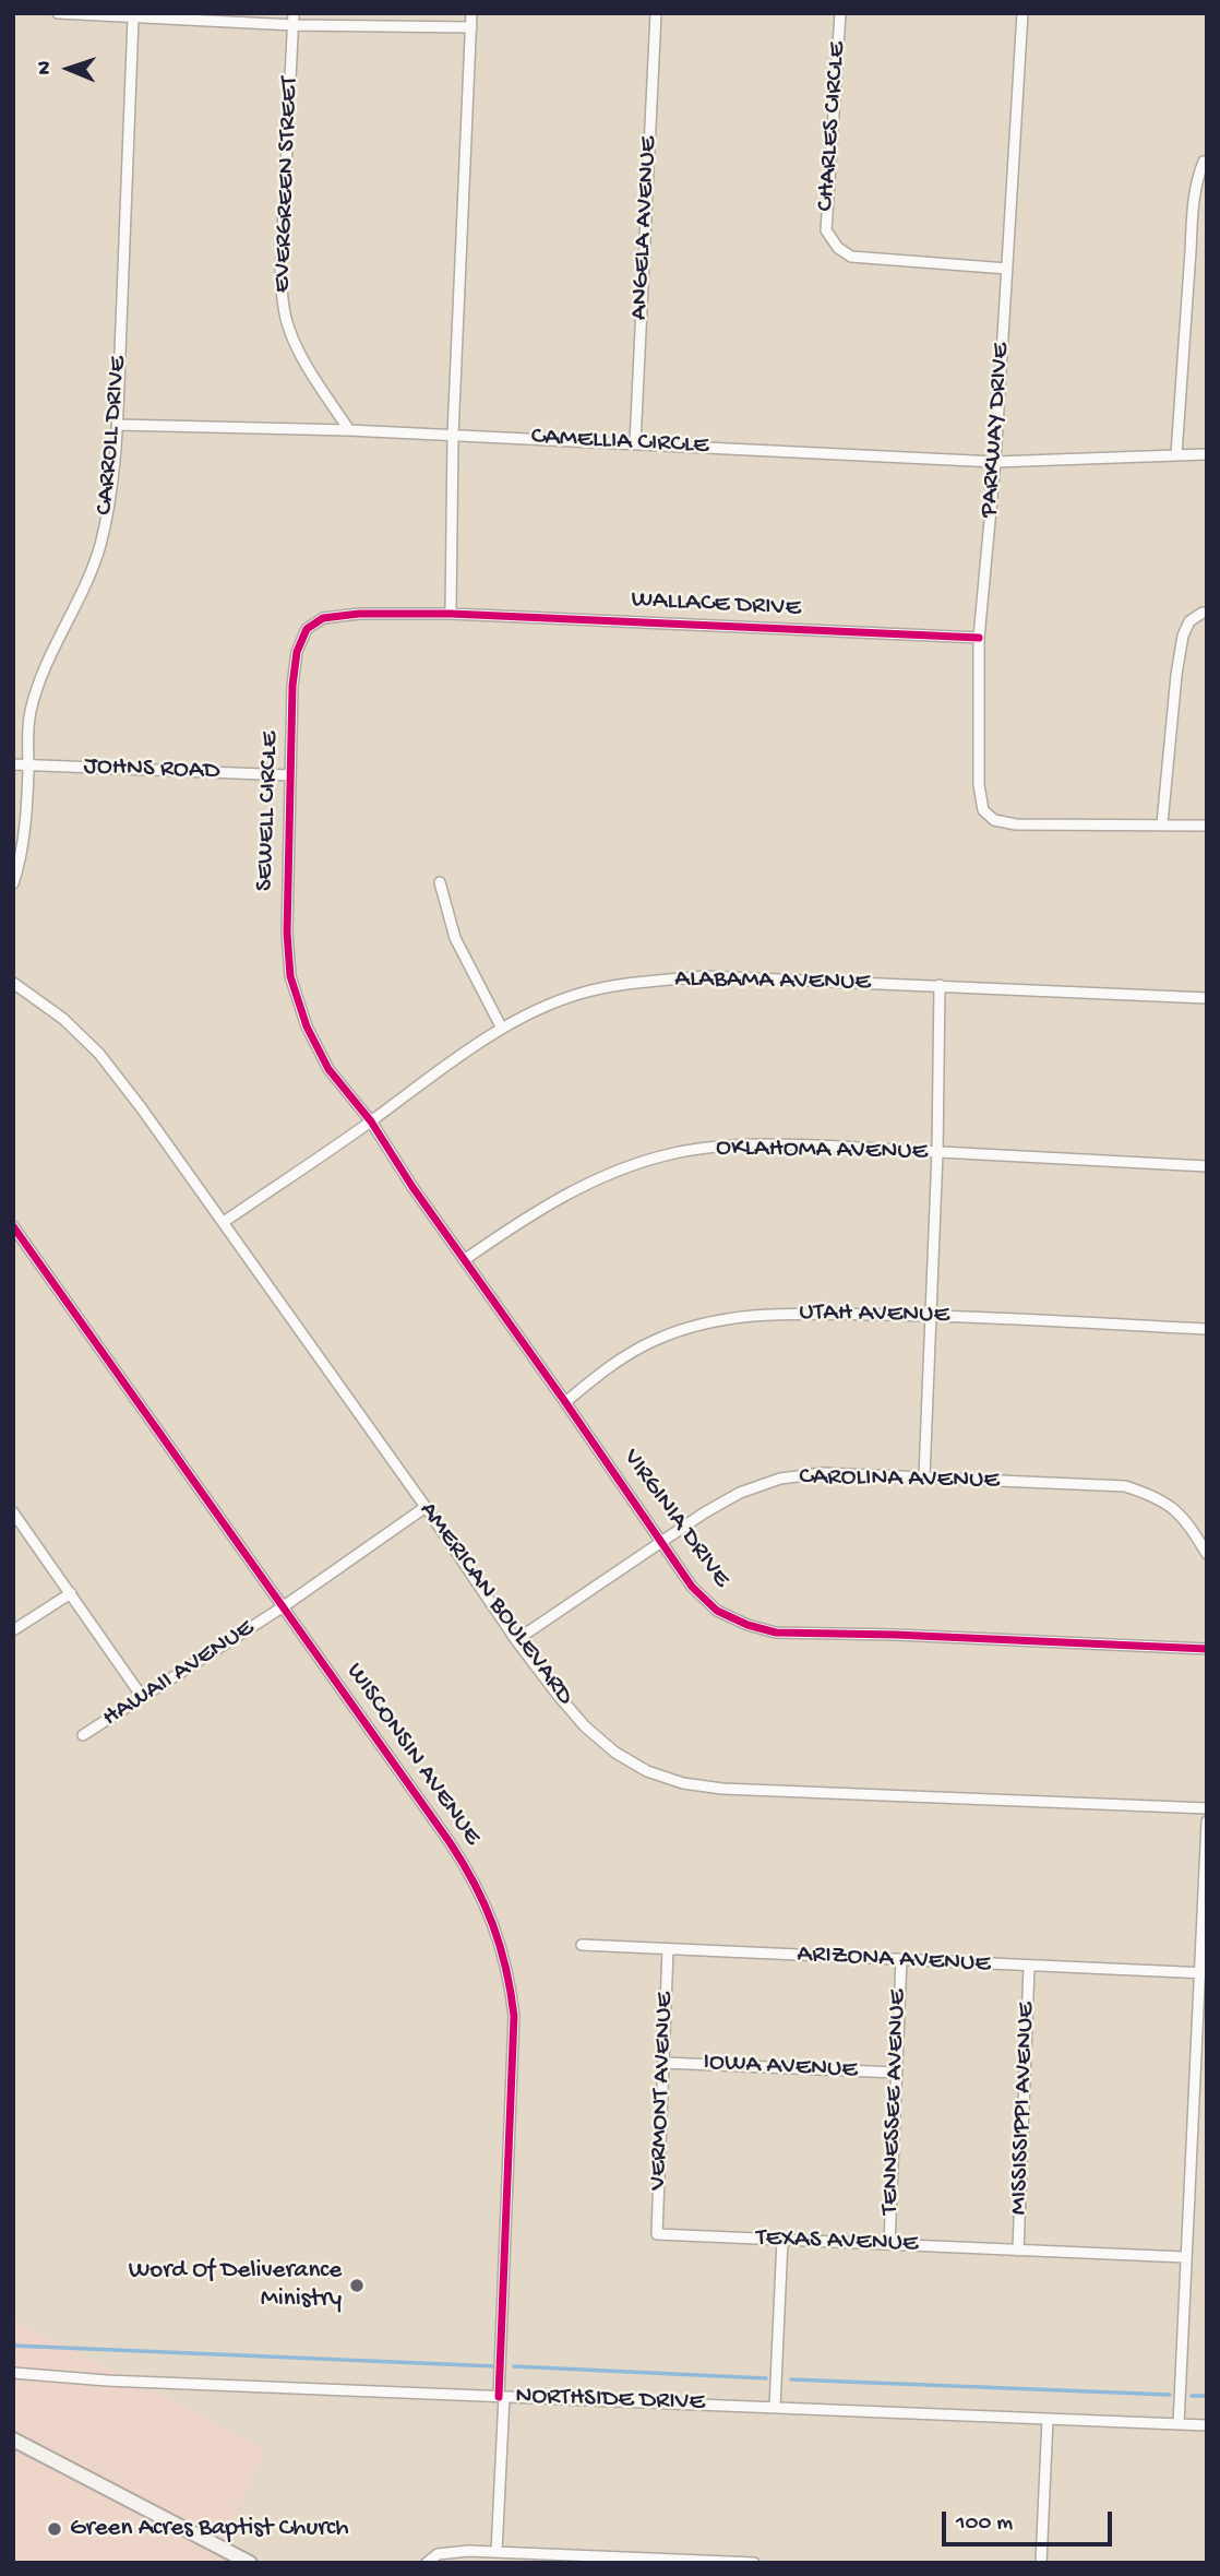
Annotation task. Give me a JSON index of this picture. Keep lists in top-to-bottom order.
{
  "streets": {
    "street": [
      "CHARLES CIRCLE",
      "EVERGREEN STREET",
      "ANGELA AVENUE",
      "PARKWAY DRIVE",
      "CARROLL DRIVE",
      "CAMELLIA CIRCLE",
      "WALLACE DRIVE",
      "JOHNS ROAD",
      "SEWELL CIRCLE",
      "ALABAMA AVENUE",
      "OKLAHOMA AVENUE",
      "UTAH AVENUE",
      "CAROLINA AVENUE",
      "VIRGINIA DRIVE",
      "AMERICAN BOULEVARD",
      "HAWAII AVENUE",
      "WISCONSIN AVENUE",
      "ARIZONA AVENUE",
      "IOWA AVENUE",
      "VERMONT AVENUE",
      "TENNESSEE AVENUE",
      "MISSISSIPPI AVENUE",
      "TEXAS AVENUE",
      "NORTHSIDE DRIVE"
    ]
  },
  "crossings": [
    ["CHARLES CIRCLE", "PARKWAY DRIVE"],
    ["ANGELA AVENUE", "CAMELLIA CIRCLE"],
    ["PARKWAY DRIVE", "CAMELLIA CIRCLE"],
    ["PARKWAY DRIVE", "WALLACE DRIVE"],
    ["CARROLL DRIVE", "JOHNS ROAD"],
    ["WALLACE DRIVE", "SEWELL CIRCLE"],
    ["JOHNS ROAD", "SEWELL CIRCLE"],
    ["SEWELL CIRCLE", "ALABAMA AVENUE"],
    ["SEWELL CIRCLE", "VIRGINIA DRIVE"],
    ["ALABAMA AVENUE", "VIRGINIA DRIVE"],
    ["ALABAMA AVENUE", "AMERICAN BOULEVARD"],
    ["OKLAHOMA AVENUE", "VIRGINIA DRIVE"],
    ["UTAH AVENUE", "VIRGINIA DRIVE"],
    ["CAROLINA AVENUE", "VIRGINIA DRIVE"],
    ["CAROLINA AVENUE", "AMERICAN BOULEVARD"],
    ["AMERICAN BOULEVARD", "HAWAII AVENUE"],
    ["HAWAII AVENUE", "WISCONSIN AVENUE"],
    ["WISCONSIN AVENUE", "NORTHSIDE DRIVE"],
    ["ARIZONA AVENUE", "VERMONT AVENUE"],
    ["ARIZONA AVENUE", "TENNESSEE AVENUE"],
    ["ARIZONA AVENUE", "MISSISSIPPI AVENUE"],
    ["IOWA AVENUE", "VERMONT AVENUE"],
    ["IOWA AVENUE", "TENNESSEE AVENUE"],
    ["VERMONT AVENUE", "TEXAS AVENUE"],
    ["TENNESSEE AVENUE", "TEXAS AVENUE"],
    ["MISSISSIPPI AVENUE", "TEXAS AVENUE"]
  ],
  "places": ["Word Of Deliverance Ministry", "Green Acres Baptist Church"],
  "scale_bar": "100 m",
  "north": "left"
}
